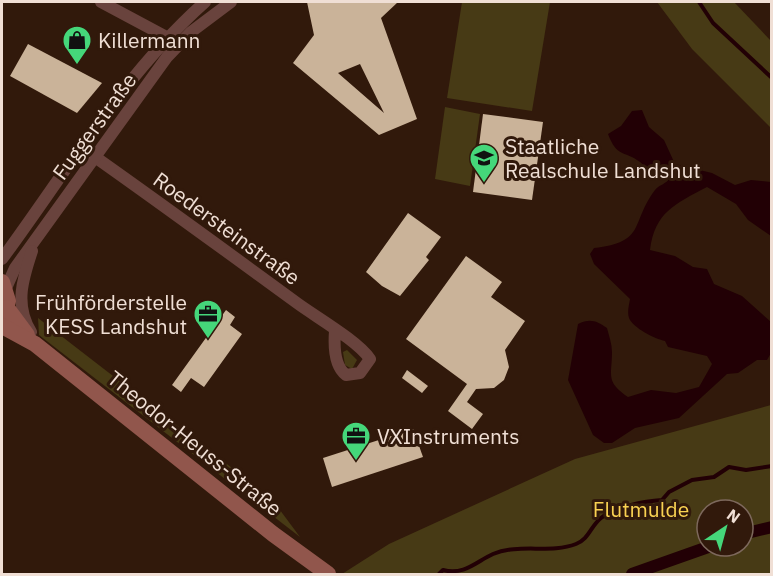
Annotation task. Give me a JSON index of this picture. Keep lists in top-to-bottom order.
{
  "streets": {
    "main road": ["Theodor-Heuss-Straße"],
    "street": ["Fuggerstraße", "Roedersteinstraße"]
  },
  "crossings": [
    ["Fuggerstraße", "Roedersteinstraße"],
    ["Fuggerstraße", "Theodor-Heuss-Straße"]
  ],
  "parks": ["Flutmulde"],
  "places": {
    "shop": ["Killermann"],
    "school or university": ["Staatliche Realschule Landshut"],
    "office": ["Frühförderstelle KESS Landshut", "VXInstruments"]
  },
  "north": "top right"
}
